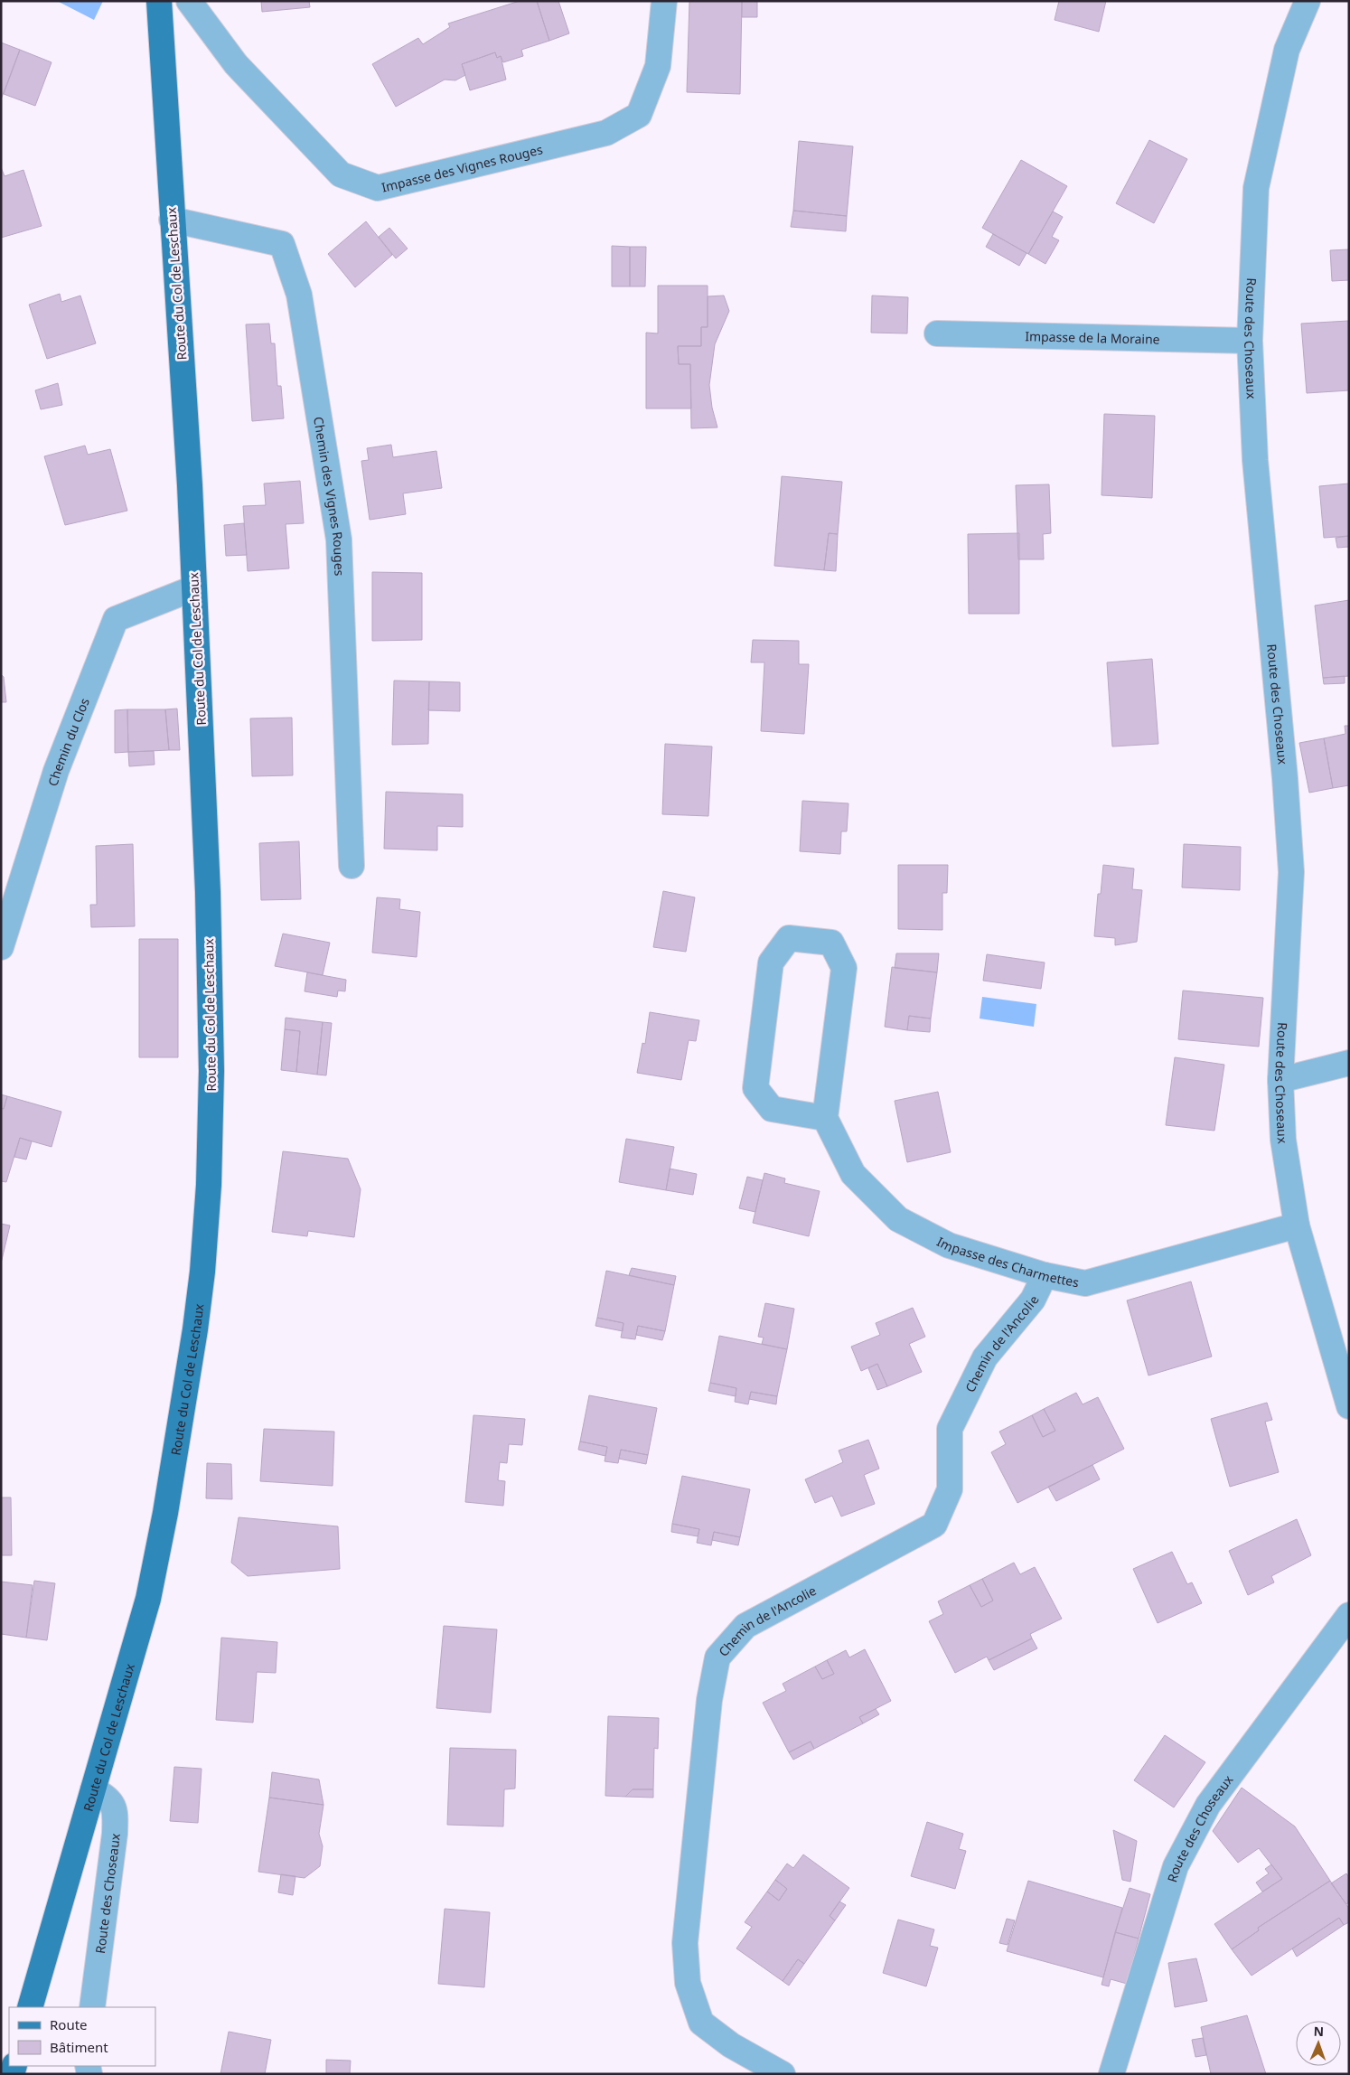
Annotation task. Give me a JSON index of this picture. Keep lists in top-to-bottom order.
{
  "streets": {
    "main road": ["Route du Col de Leschaux"],
    "street": [
      "Impasse des Vignes Rouges",
      "Impasse de la Moraine",
      "Route des Choseaux",
      "Chemin des Vignes Rouges",
      "Chemin du Clos",
      "Impasse des Charmettes",
      "Chemin de l'Ancolie"
    ]
  },
  "crossings": [
    ["Route du Col de Leschaux", "Route des Choseaux"],
    ["Route du Col de Leschaux", "Chemin des Vignes Rouges"],
    ["Route du Col de Leschaux", "Chemin du Clos"],
    ["Impasse de la Moraine", "Route des Choseaux"],
    ["Route des Choseaux", "Impasse des Charmettes"],
    ["Impasse des Charmettes", "Chemin de l'Ancolie"]
  ],
  "legend": ["Route", "Bâtiment"],
  "north": "top"
}
